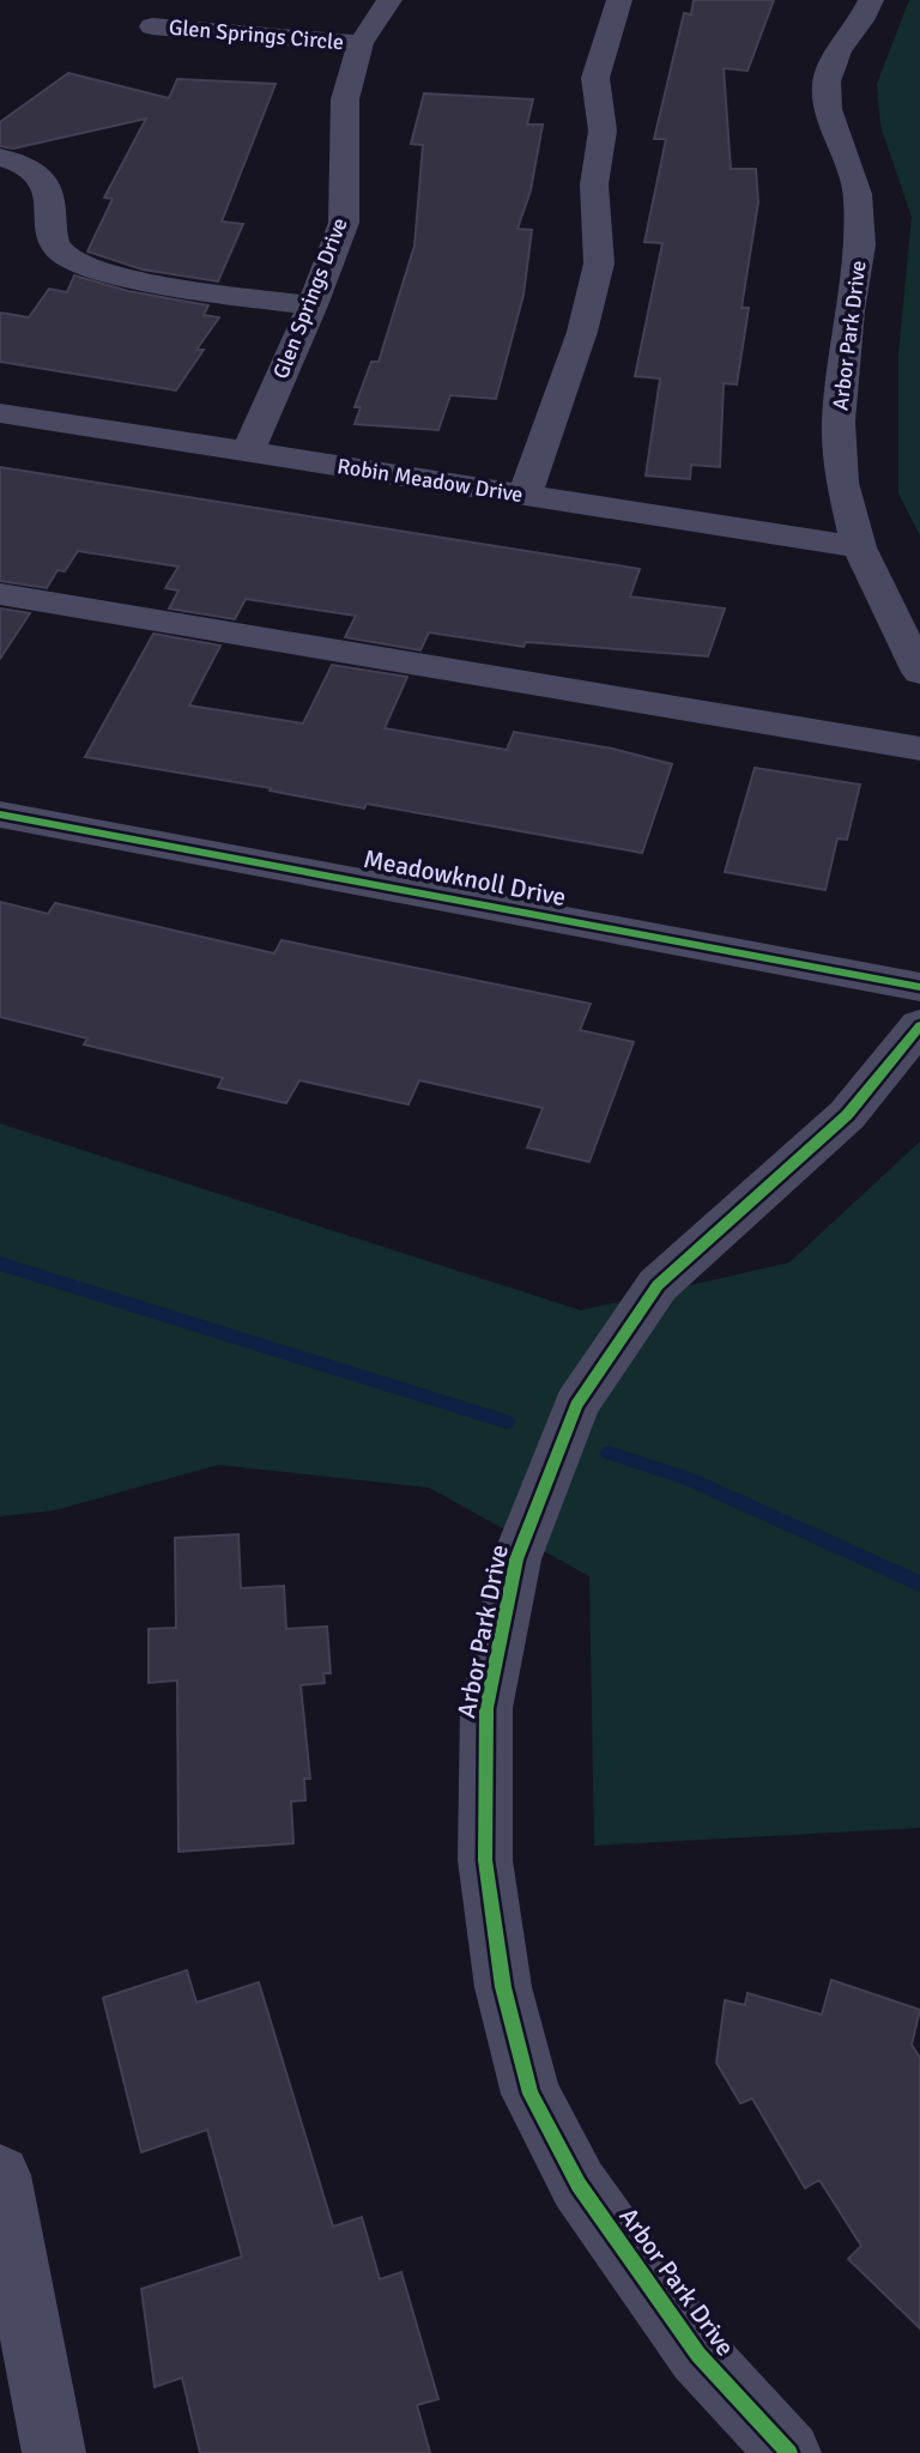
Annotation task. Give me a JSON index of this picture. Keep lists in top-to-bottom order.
{
  "streets": {
    "street": [
      "Glen Springs Circle",
      "Glen Springs Drive",
      "Arbor Park Drive",
      "Robin Meadow Drive",
      "Meadowknoll Drive"
    ]
  },
  "crossings": [
    ["Glen Springs Circle", "Glen Springs Drive"],
    ["Glen Springs Drive", "Robin Meadow Drive"],
    ["Arbor Park Drive", "Robin Meadow Drive"]
  ]
}
